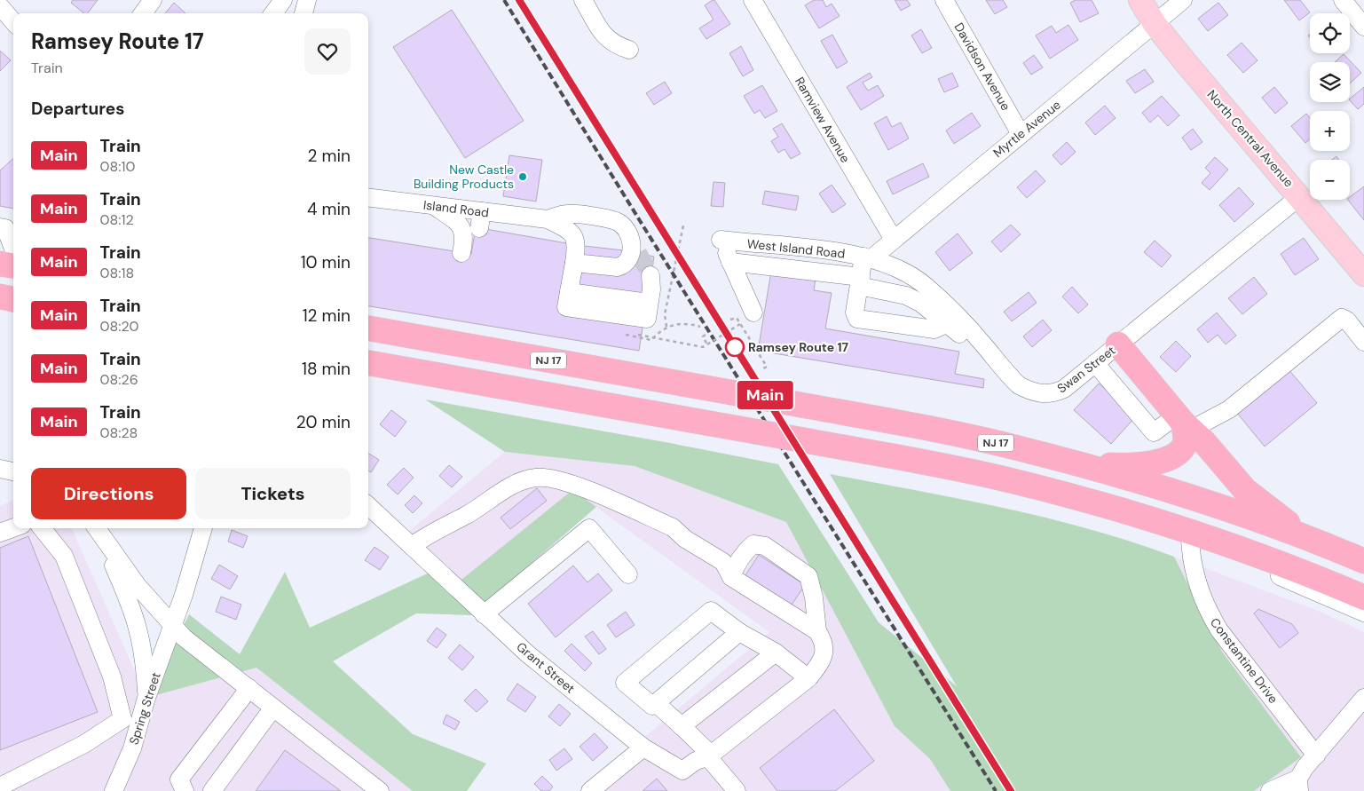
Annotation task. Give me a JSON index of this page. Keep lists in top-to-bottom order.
{
  "streets": {
    "highway": ["NJ 17"],
    "main road": ["North Central Avenue"],
    "street": [
      "Davidson Avenue",
      "Ramview Avenue",
      "Myrtle Avenue",
      "Island Road",
      "West Island Road",
      "Swan Street",
      "Constantine Drive",
      "Grant Street",
      "Spring Street"
    ]
  },
  "crossings": [
    ["Davidson Avenue", "Myrtle Avenue"],
    ["Ramview Avenue", "Myrtle Avenue"],
    ["Myrtle Avenue", "North Central Avenue"],
    ["Myrtle Avenue", "West Island Road"],
    ["Myrtle Avenue", "Swan Street"],
    ["North Central Avenue", "Swan Street"],
    ["West Island Road", "Swan Street"]
  ],
  "places": ["New Castle Building Products", "Ramsey Route 17"],
  "page": {
    "on_map": "Main",
    "map_buttons": ["+", "−"],
    "heading": [
      ["Ramsey Route 17", "Train"],
      "Departures"
    ],
    "list": [
      {
        "mark": "Main",
        "name": "Train",
        "note": "08:10",
        "value": "2 min"
      },
      {
        "mark": "Main",
        "name": "Train",
        "note": "08:12",
        "value": "4 min"
      },
      {
        "mark": "Main",
        "name": "Train",
        "note": "08:18",
        "value": "10 min"
      },
      {
        "mark": "Main",
        "name": "Train",
        "note": "08:20",
        "value": "12 min"
      },
      {
        "mark": "Main",
        "name": "Train",
        "note": "08:26",
        "value": "18 min"
      },
      {
        "mark": "Main",
        "name": "Train",
        "note": "08:28",
        "value": "20 min"
      }
    ],
    "buttons": ["Directions", "Tickets"]
  }
}
